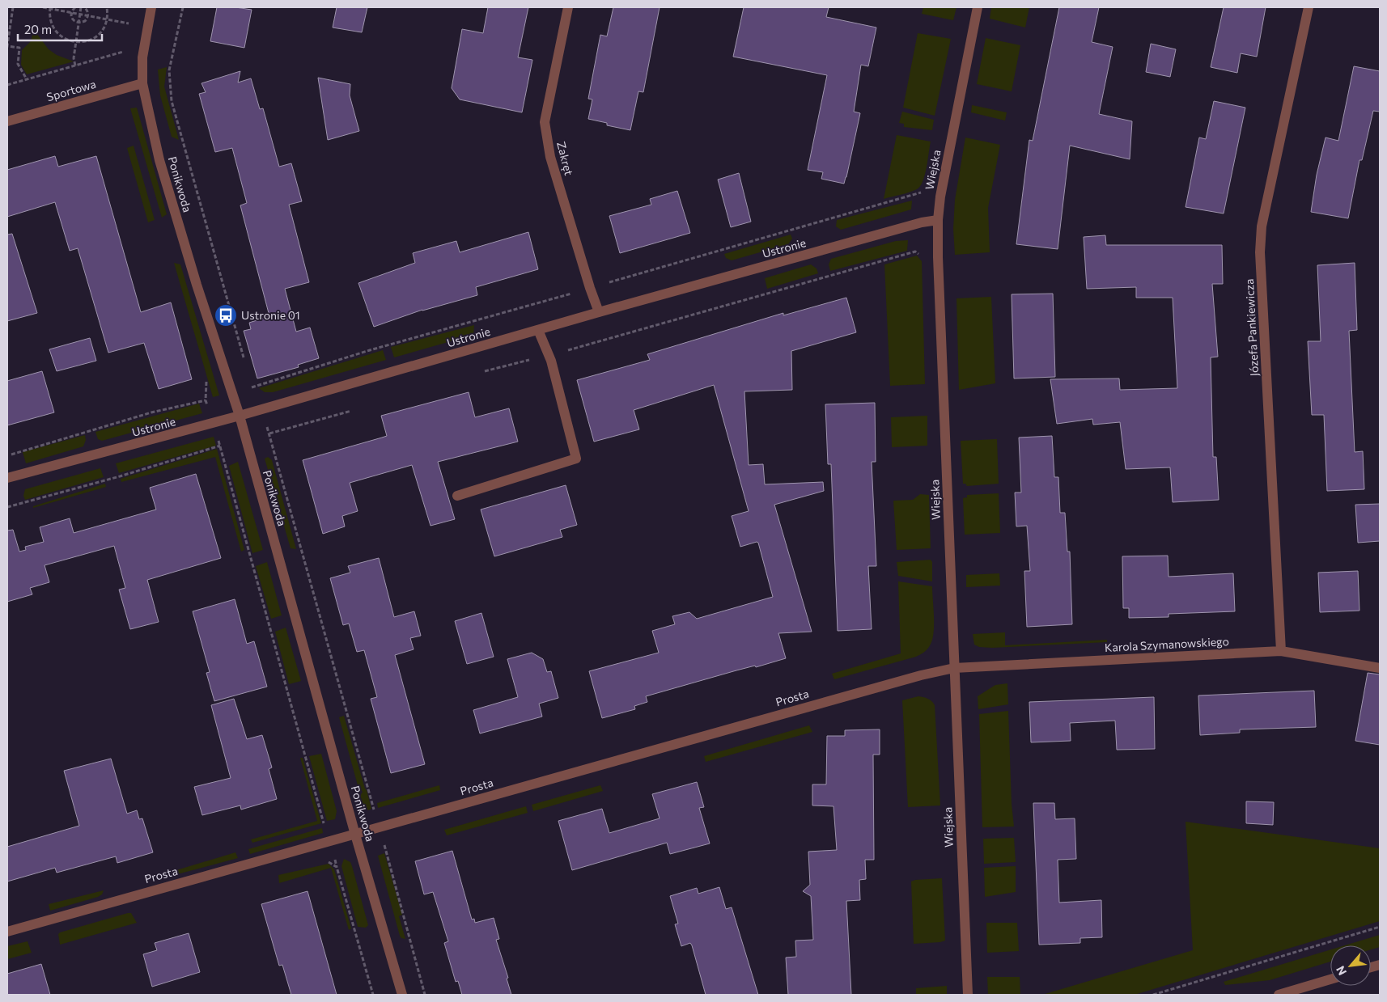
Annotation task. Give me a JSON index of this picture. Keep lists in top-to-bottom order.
{
  "streets": {
    "street": [
      "Sportowa",
      "Zakręt",
      "Wiejska",
      "Ponikwoda",
      "Ustronie",
      "Józefa Pankiewicza",
      "Karola Szymanowskiego",
      "Prosta"
    ]
  },
  "crossings": [
    ["Sportowa", "Ponikwoda"],
    ["Zakręt", "Ustronie"],
    ["Wiejska", "Ustronie"],
    ["Wiejska", "Karola Szymanowskiego"],
    ["Wiejska", "Prosta"],
    ["Ponikwoda", "Ustronie"],
    ["Ponikwoda", "Prosta"],
    ["Józefa Pankiewicza", "Karola Szymanowskiego"],
    ["Karola Szymanowskiego", "Prosta"]
  ],
  "places": {
    "bus stop": ["Ustronie 01"]
  },
  "scale_bar": "20 m",
  "north": "bottom left"
}
